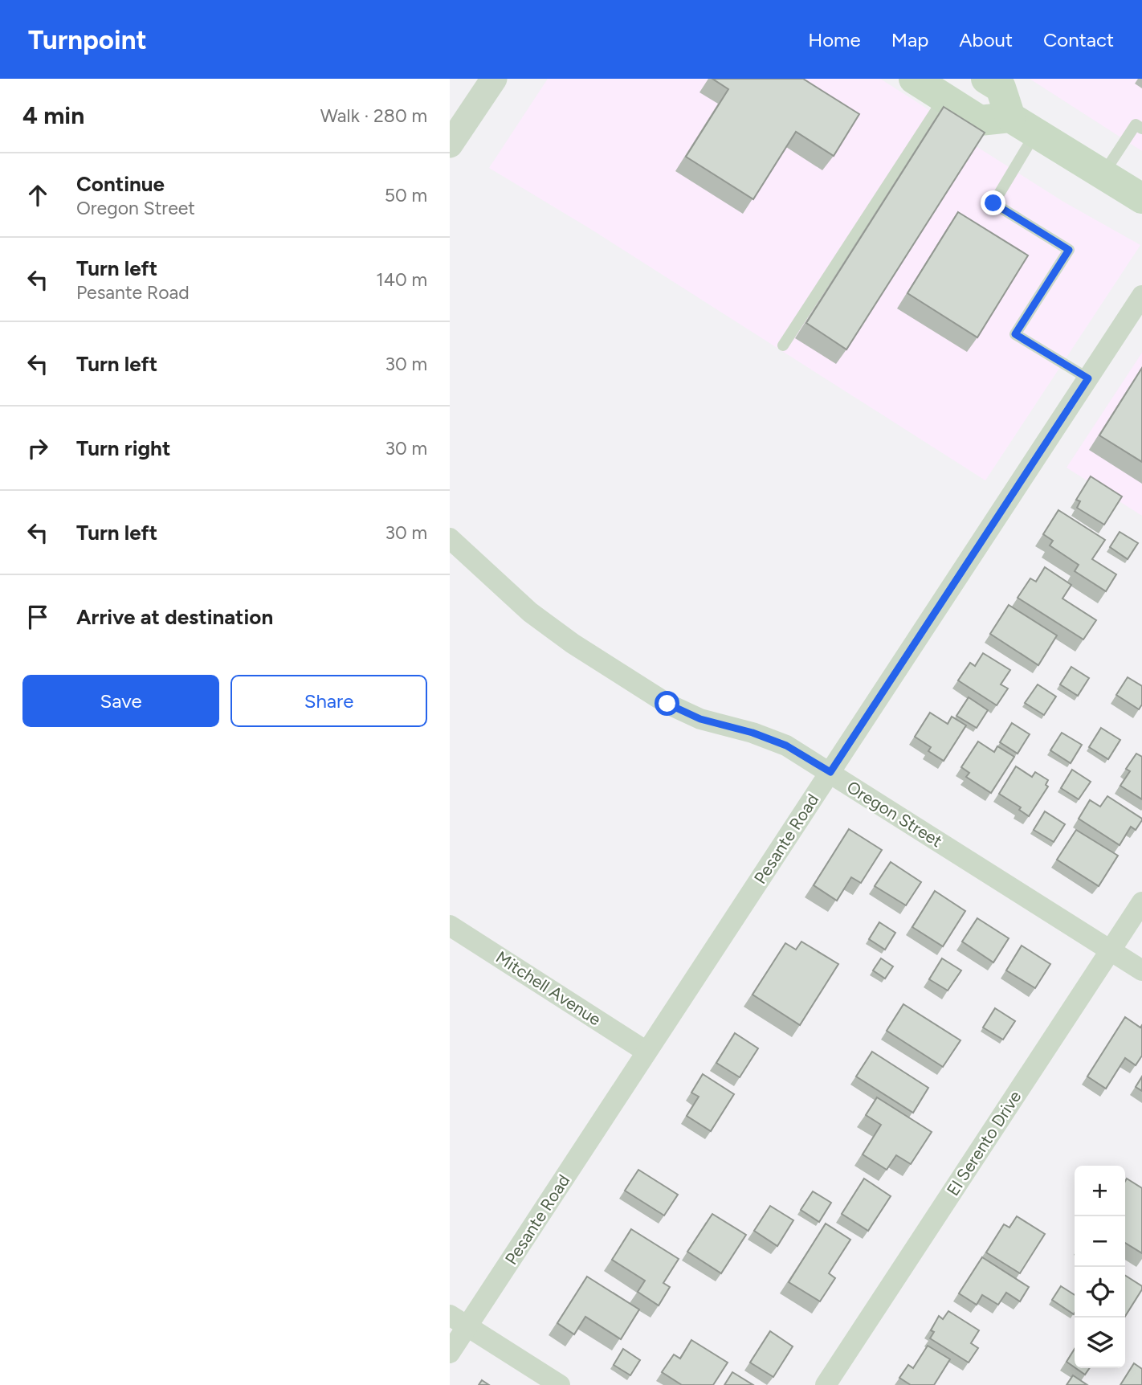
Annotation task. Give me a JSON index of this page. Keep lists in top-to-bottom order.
{
  "streets": {
    "street": [
      "Oregon Street",
      "Pesante Road",
      "Mitchell Avenue",
      "El Serento Drive"
    ]
  },
  "crossings": [
    ["Oregon Street", "Pesante Road"],
    ["Oregon Street", "El Serento Drive"],
    ["Pesante Road", "Mitchell Avenue"]
  ],
  "page": {
    "header": "Turnpoint",
    "nav": [
      "Home",
      "Map",
      "About",
      "Contact"
    ],
    "heading": ["4 min", "Walk · 280 m"],
    "list": [
      ["Continue", "Oregon Street", "50 m"],
      ["Turn left", "Pesante Road", "140 m"],
      ["Turn left", "30 m"],
      ["Turn right", "30 m"],
      ["Turn left", "30 m"],
      "Arrive at destination"
    ],
    "buttons": ["Save", "Share"],
    "map_buttons": ["+", "−"]
  }
}
